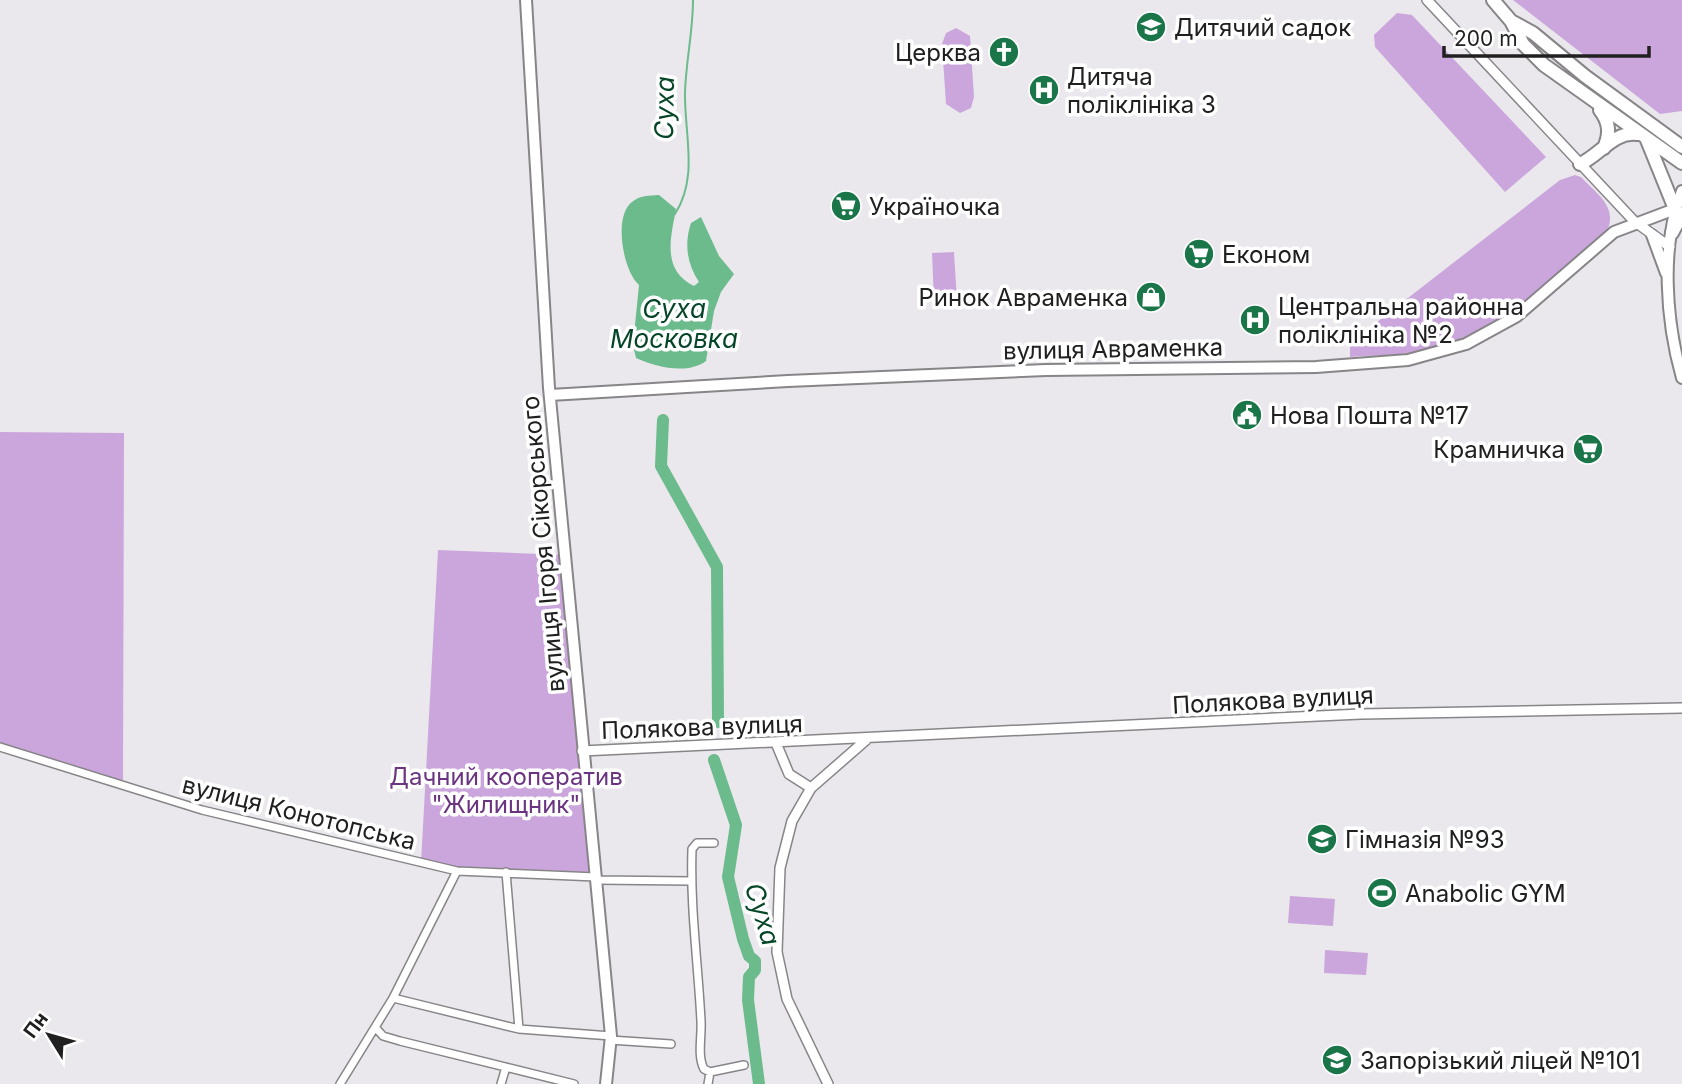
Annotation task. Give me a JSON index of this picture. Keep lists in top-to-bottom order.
{
  "streets": {
    "main road": ["вулиця Авраменка", "вулиця Ігоря Сікорського"],
    "street": ["Полякова вулиця", "вулиця Конотопська"]
  },
  "crossings": [
    ["вулиця Авраменка", "вулиця Ігоря Сікорського"],
    ["вулиця Ігоря Сікорського", "Полякова вулиця"],
    ["вулиця Ігоря Сікорського", "вулиця Конотопська"]
  ],
  "water": ["Суха", "Суха Московка"],
  "parks": ["Дачний кооператив \"Жилищник\""],
  "places": {
    "school or university": ["Дитячий садок", "Гімназія №93", "Запорізький ліцей №101"],
    "church": ["Церква"],
    "hospital": ["Дитяча поліклініка 3", "Центральна районна поліклініка №2"],
    "supermarket": ["Україночка", "Економ", "Крамничка"],
    "shop": ["Ринок Авраменка"],
    "public building": ["Нова Пошта №17"],
    "sports": ["Anabolic GYM"]
  },
  "scale_bar": "200 m",
  "north": "top left"
}
